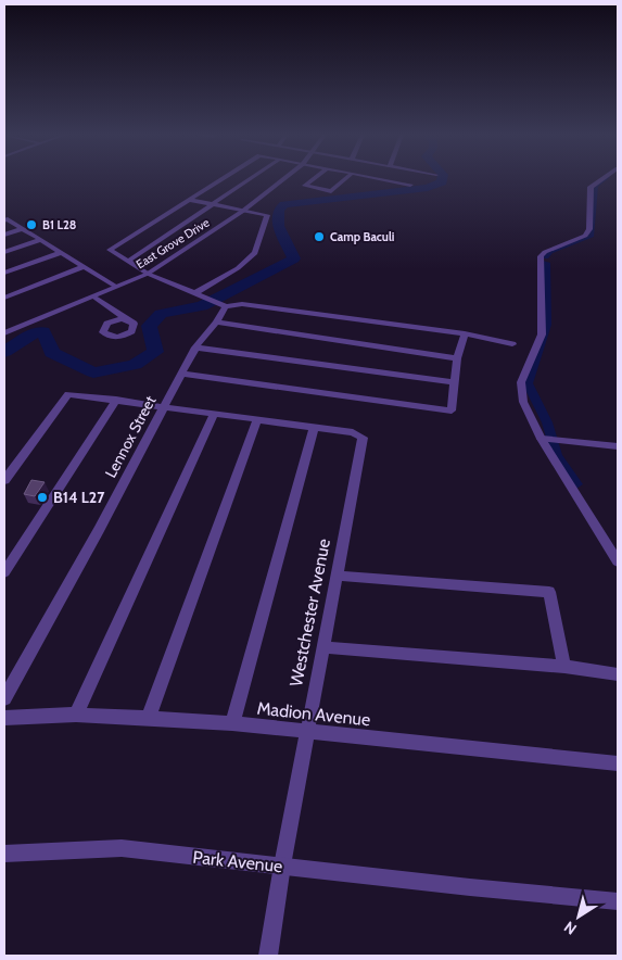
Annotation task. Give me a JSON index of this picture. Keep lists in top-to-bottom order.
{
  "streets": {
    "street": [
      "East Grove Drive",
      "Lennox Street",
      "Westchester Avenue",
      "Madion Avenue",
      "Park Avenue"
    ]
  },
  "crossings": [
    ["Westchester Avenue", "Madion Avenue"],
    ["Westchester Avenue", "Park Avenue"]
  ],
  "places": ["B1 L28", "Camp Baculi", "B14 L27"],
  "north": "bottom left"
}
